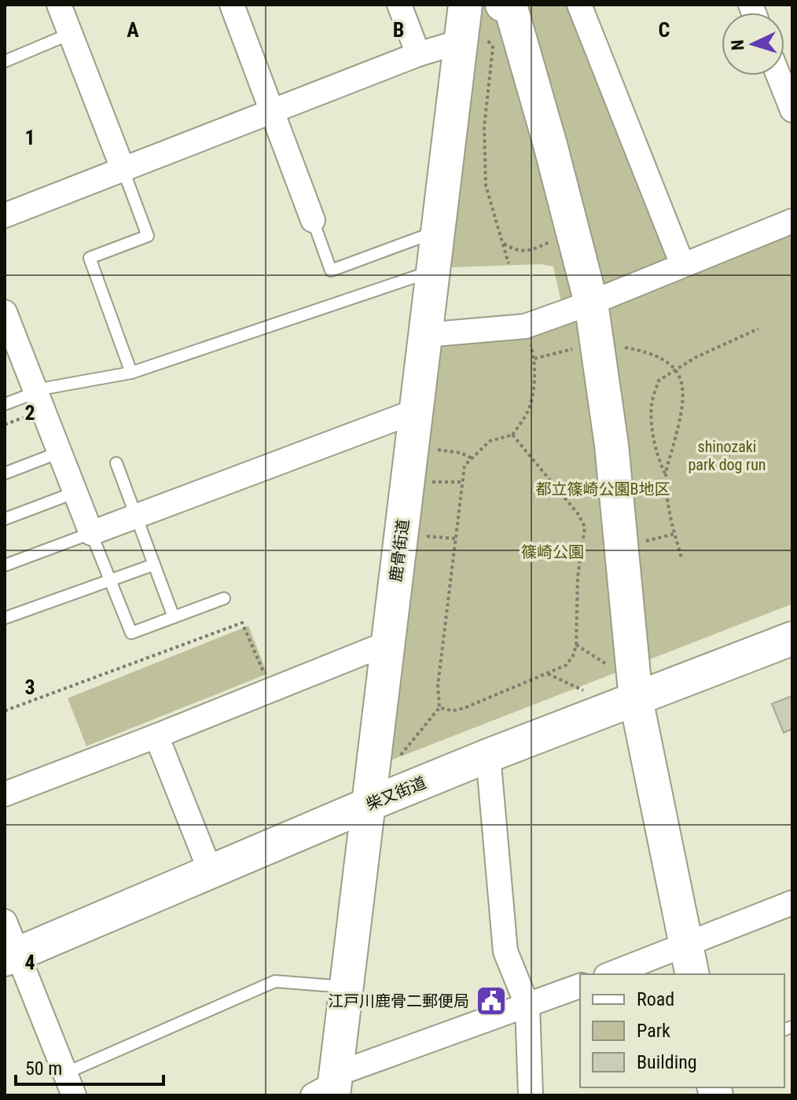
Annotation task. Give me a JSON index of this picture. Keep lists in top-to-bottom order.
{
  "streets": {
    "street": ["鹿骨街道", "柴又街道"]
  },
  "crossings": [
    ["鹿骨街道", "柴又街道"]
  ],
  "parks": ["shinozaki park dog run", "都立篠崎公園B地区", "篠崎公園"],
  "places": {
    "public building": ["江戸川鹿骨二郵便局"]
  },
  "legend": ["Road", "Park", "Building"],
  "scale_bar": "50 m",
  "north": "left",
  "grid": {
    "columns": ["A", "B", "C"],
    "rows": [
      "1",
      "2",
      "3",
      "4"
    ]
  }
}
